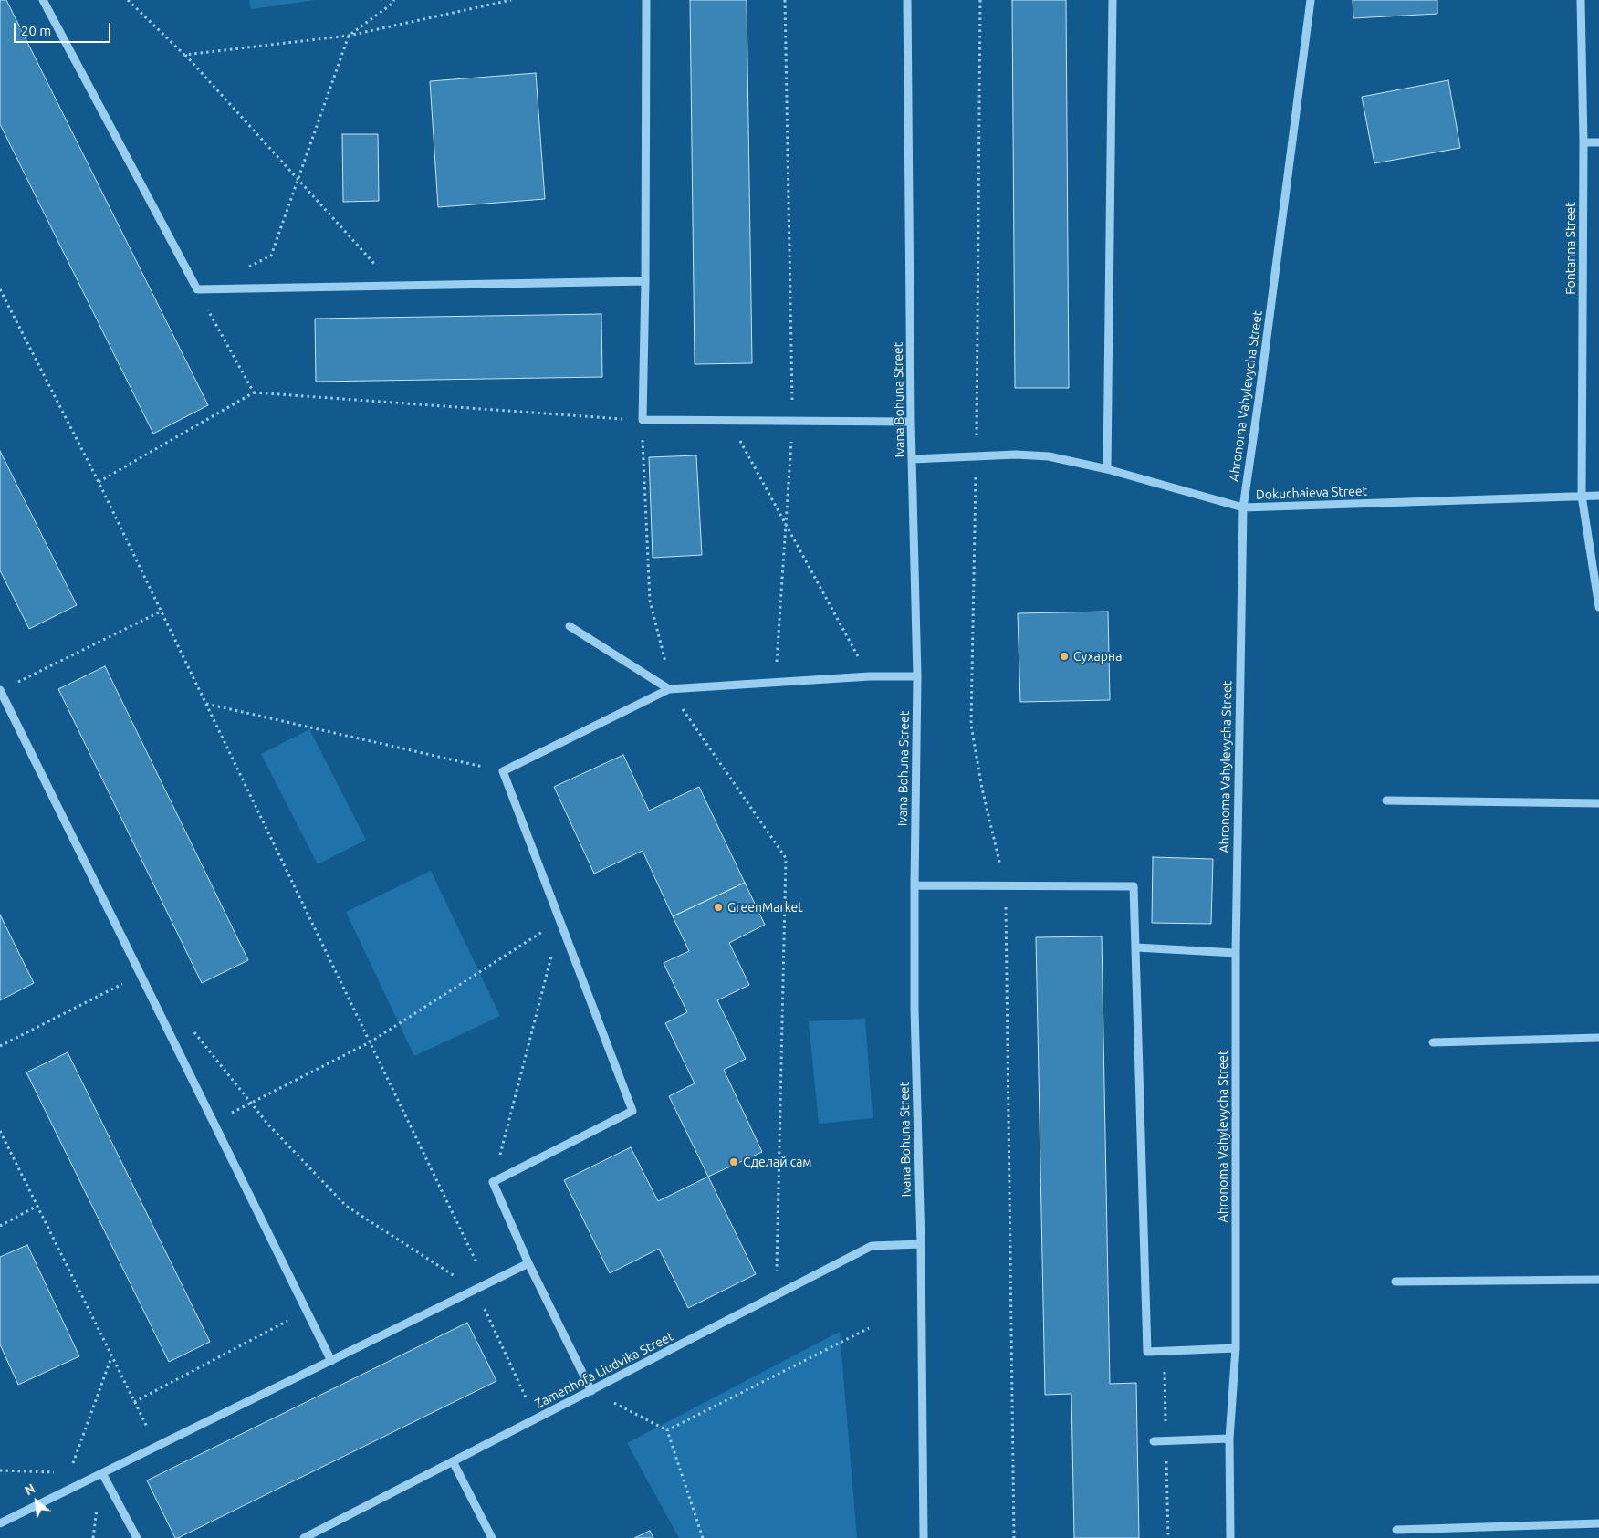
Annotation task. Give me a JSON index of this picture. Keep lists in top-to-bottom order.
{
  "streets": {
    "street": [
      "Fontanna Street",
      "Ahronoma Vahylevycha Street",
      "Ivana Bohuna Street",
      "Dokuchaieva Street",
      "Zamenhofa Liudvika Street"
    ]
  },
  "crossings": [
    ["Fontanna Street", "Dokuchaieva Street"],
    ["Ahronoma Vahylevycha Street", "Dokuchaieva Street"],
    ["Ivana Bohuna Street", "Dokuchaieva Street"],
    ["Ivana Bohuna Street", "Zamenhofa Liudvika Street"]
  ],
  "places": ["Сухарна", "GreenMarket", "Сделай сам"],
  "scale_bar": "20 m",
  "north": "top left"
}
